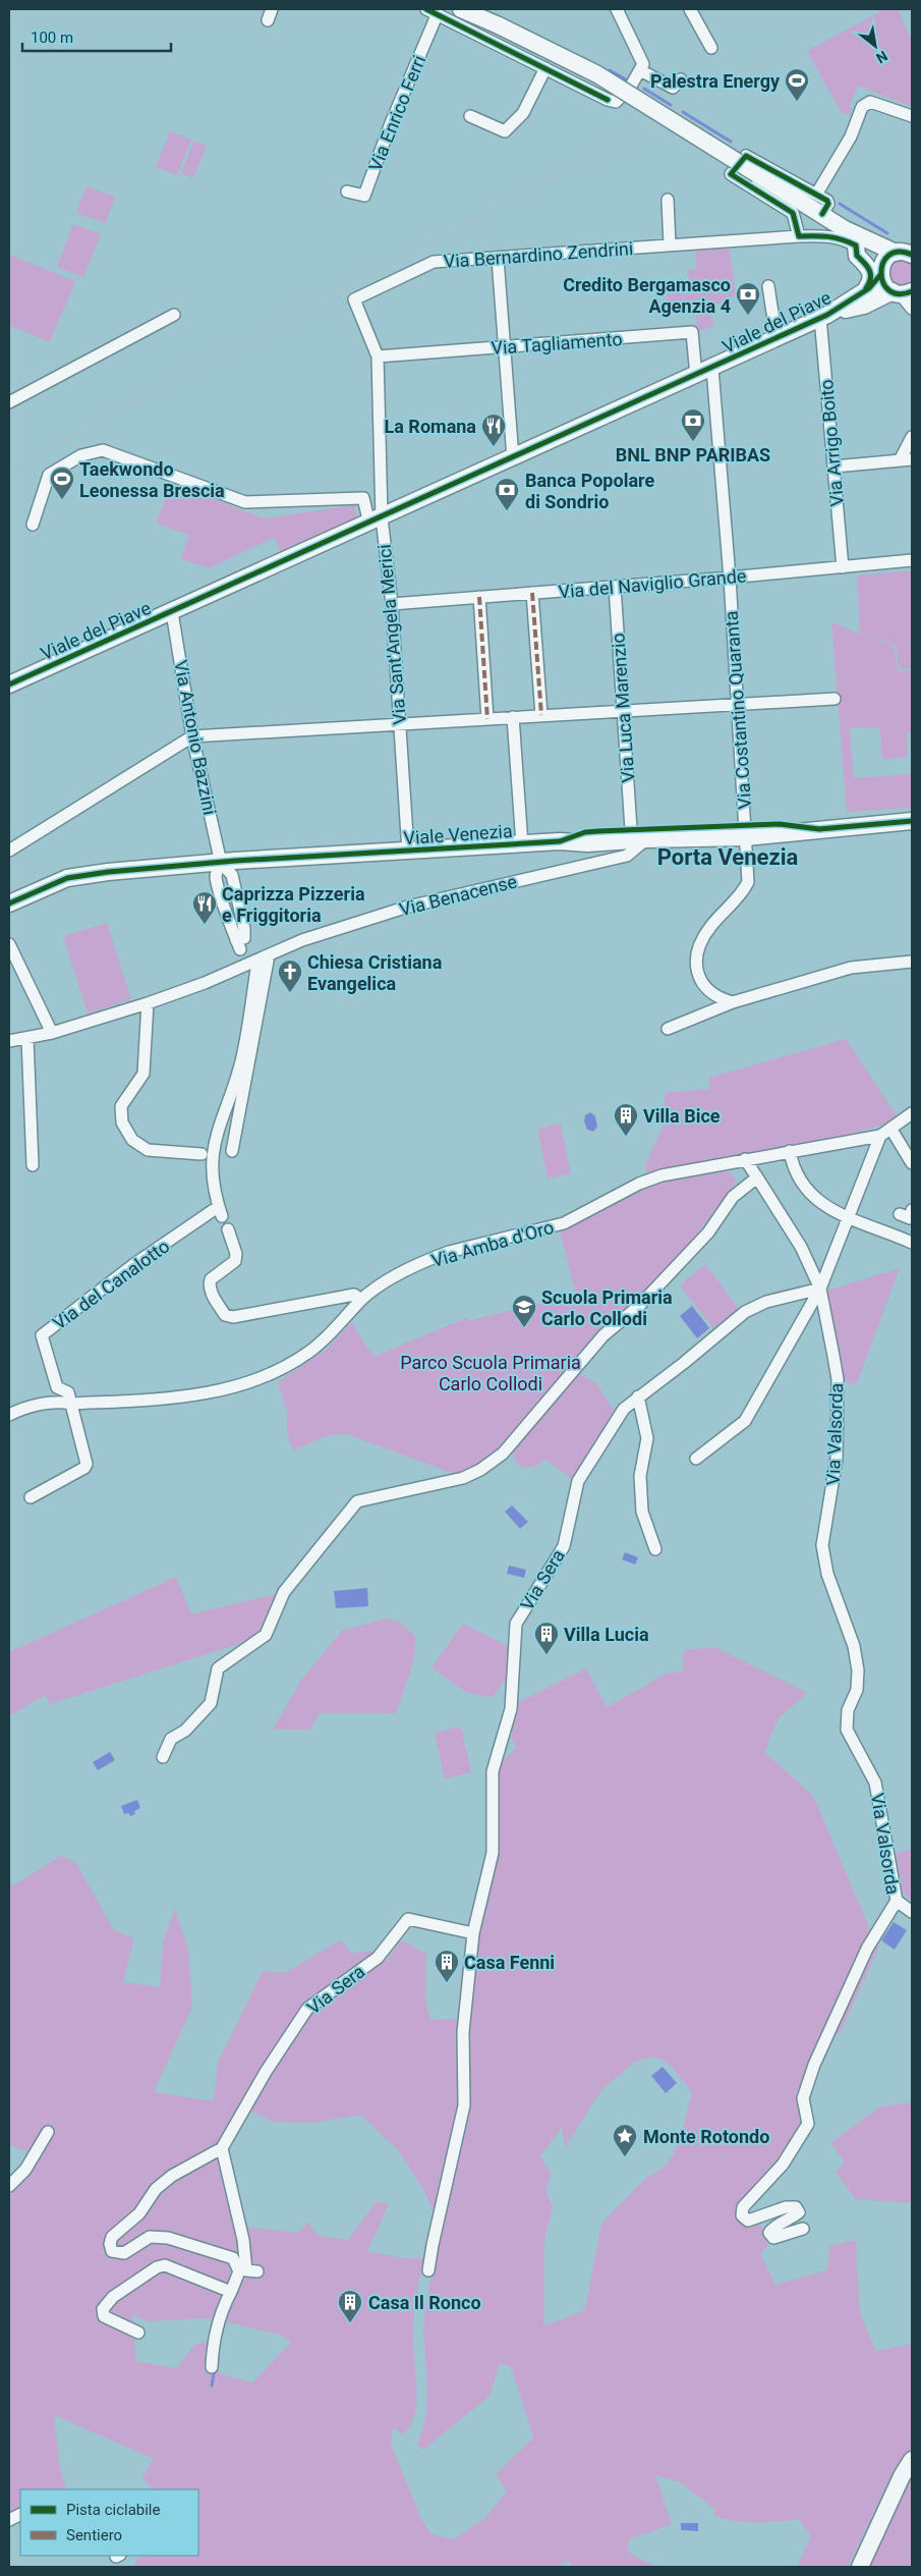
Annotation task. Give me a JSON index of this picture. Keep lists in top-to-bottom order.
{
  "streets": {
    "street": [
      "Via Enrico Ferri",
      "Via Bernardino Zendrini",
      "Viale del Piave",
      "Via Tagliamento",
      "Via Arrigo Boito",
      "Via del Naviglio Grande",
      "Via Sant'Angela Merici",
      "Via Luca Marenzio",
      "Via Costantino Quaranta",
      "Via Antonio Bazzini",
      "Viale Venezia",
      "Via Benacense",
      "Via Amba d'Oro",
      "Via del Canalotto",
      "Via Valsorda",
      "Via Sera"
    ]
  },
  "crossings": [
    ["Via Bernardino Zendrini", "Via Sant'Angela Merici"],
    ["Viale del Piave", "Via Tagliamento"],
    ["Viale del Piave", "Via Arrigo Boito"],
    ["Viale del Piave", "Via Sant'Angela Merici"],
    ["Viale del Piave", "Via Costantino Quaranta"],
    ["Viale del Piave", "Via Antonio Bazzini"],
    ["Via Tagliamento", "Via Sant'Angela Merici"],
    ["Via Arrigo Boito", "Via del Naviglio Grande"],
    ["Via del Naviglio Grande", "Via Sant'Angela Merici"],
    ["Via del Naviglio Grande", "Via Luca Marenzio"],
    ["Via del Naviglio Grande", "Via Costantino Quaranta"],
    ["Via Sant'Angela Merici", "Viale Venezia"],
    ["Via Luca Marenzio", "Viale Venezia"],
    ["Via Costantino Quaranta", "Viale Venezia"],
    ["Via Antonio Bazzini", "Viale Venezia"],
    ["Viale Venezia", "Via Benacense"],
    ["Via Benacense", "Via del Canalotto"],
    ["Via Amba d'Oro", "Via del Canalotto"],
    ["Via Amba d'Oro", "Via Valsorda"],
    ["Via Valsorda", "Via Sera"]
  ],
  "districts": ["Porta Venezia"],
  "parks": ["Parco Scuola Primaria Carlo Collodi"],
  "places": {
    "sports": ["Palestra Energy", "Taekwondo Leonessa Brescia"],
    "bank": ["Credito Bergamasco Agenzia 4", "BNL BNP PARIBAS", "Banca Popolare di Sondrio"],
    "restaurant": ["La Romana", "Caprizza Pizzeria e Friggitoria"],
    "church": ["Chiesa Cristiana Evangelica"],
    "building": [
      "Villa Bice",
      "Villa Lucia",
      "Casa Fenni",
      "Casa Il Ronco"
    ],
    "school or university": ["Scuola Primaria Carlo Collodi"],
    "place": ["Monte Rotondo"]
  },
  "legend": ["Pista ciclabile", "Sentiero"],
  "scale_bar": "100 m",
  "north": "bottom right"
}
